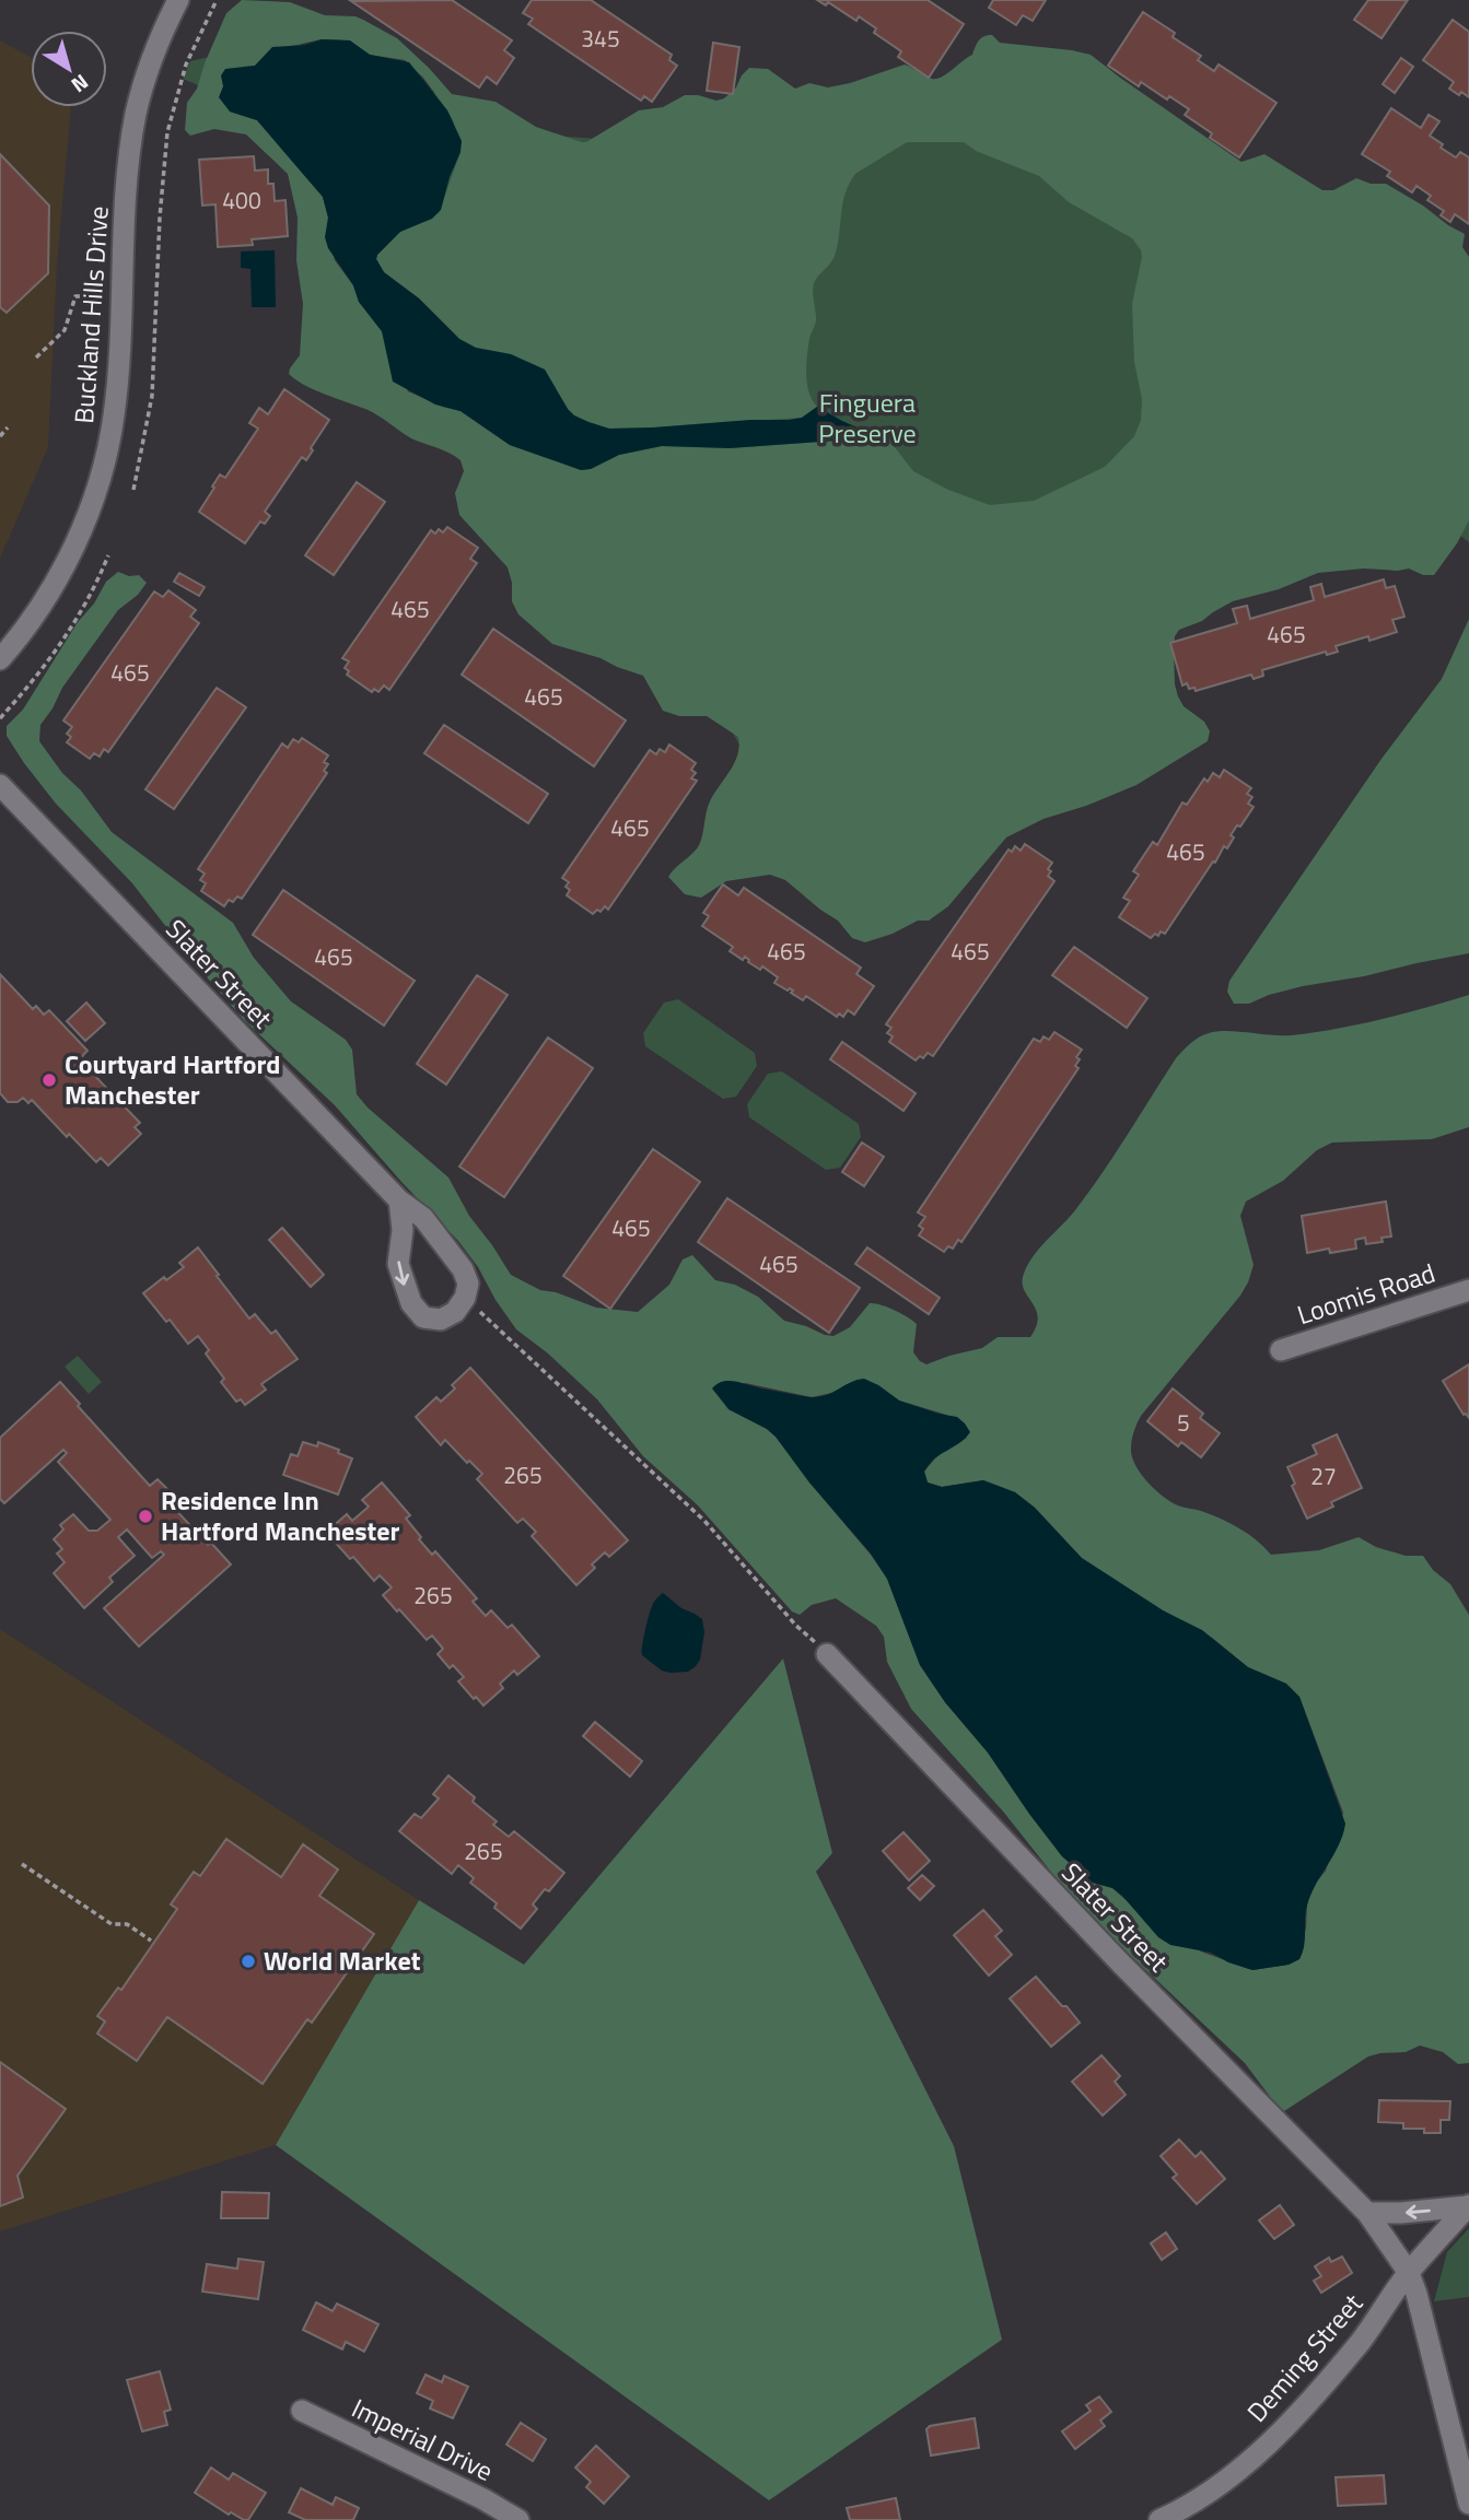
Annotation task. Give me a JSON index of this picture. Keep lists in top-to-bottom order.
{
  "streets": {
    "street": [
      "Buckland Hills Drive",
      "Slater Street",
      "Loomis Road",
      "Deming Street",
      "Imperial Drive"
    ]
  },
  "crossings": [
    ["Slater Street", "Deming Street"]
  ],
  "parks": ["Finguera Preserve"],
  "places": ["Courtyard Hartford Manchester", "Residence Inn Hartford Manchester", "World Market"],
  "house_numbers": [
    "345",
    "400",
    "465",
    "465",
    "465",
    "465",
    "465",
    "465",
    "465",
    "465",
    "465",
    "465",
    "465",
    "5",
    "265",
    "27",
    "265",
    "265"
  ],
  "north": "bottom right"
}
